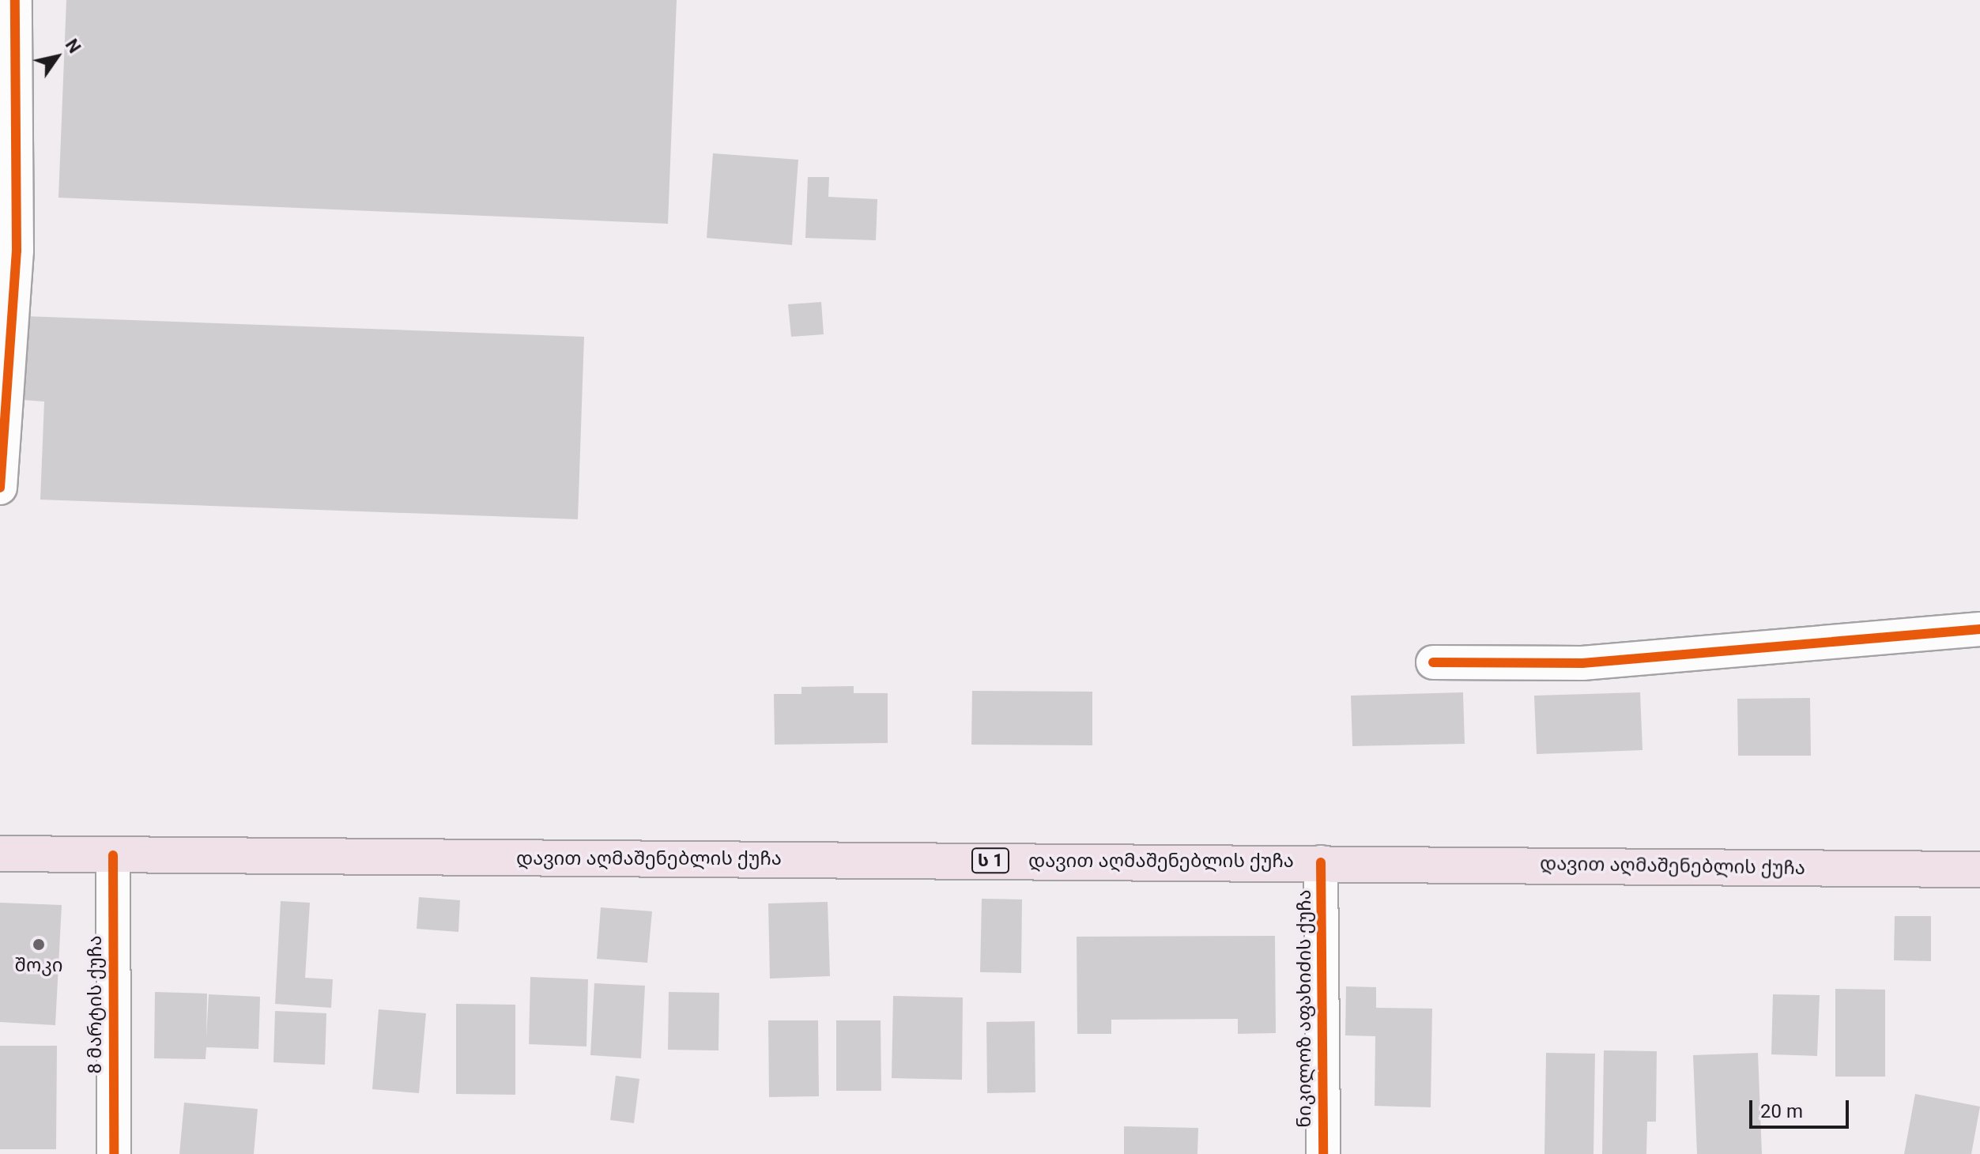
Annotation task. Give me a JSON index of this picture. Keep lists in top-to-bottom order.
{
  "streets": {
    "highway": ["დავით აღმაშენებლის ქუჩა", "ს 1"],
    "street": ["8 მარტის ქუჩა", "ნიკილოზ აფახიძის ქუჩა"]
  },
  "crossings": [
    ["დავით აღმაშენებლის ქუჩა", "8 მარტის ქუჩა"],
    ["დავით აღმაშენებლის ქუჩა", "ნიკილოზ აფახიძის ქუჩა"]
  ],
  "places": ["შოკი"],
  "scale_bar": "20 m",
  "north": "top right"
}
